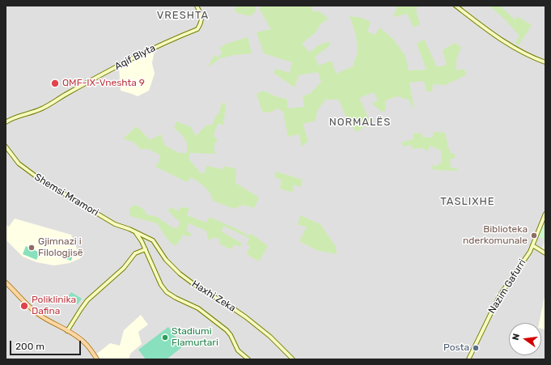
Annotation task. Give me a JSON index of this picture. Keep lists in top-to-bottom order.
{
  "streets": {
    "street": [
      "Aqif Blyta",
      "Shemsi Mramori",
      "Nazim Gafurri",
      "Haxhi Zeka"
    ]
  },
  "crossings": [
    ["Shemsi Mramori", "Haxhi Zeka"]
  ],
  "districts": ["VRESHTA", "NORMALËS", "TASLIXHE"],
  "places": [
    "QMF-IX-Vneshta 9",
    "Biblioteka nderkomunale",
    "Gjimnazi i Filologjisë",
    "Poliklinika Dafina",
    "Stadiumi Flamurtari",
    "Posta"
  ],
  "scale_bar": "200 m",
  "north": "left"
}
